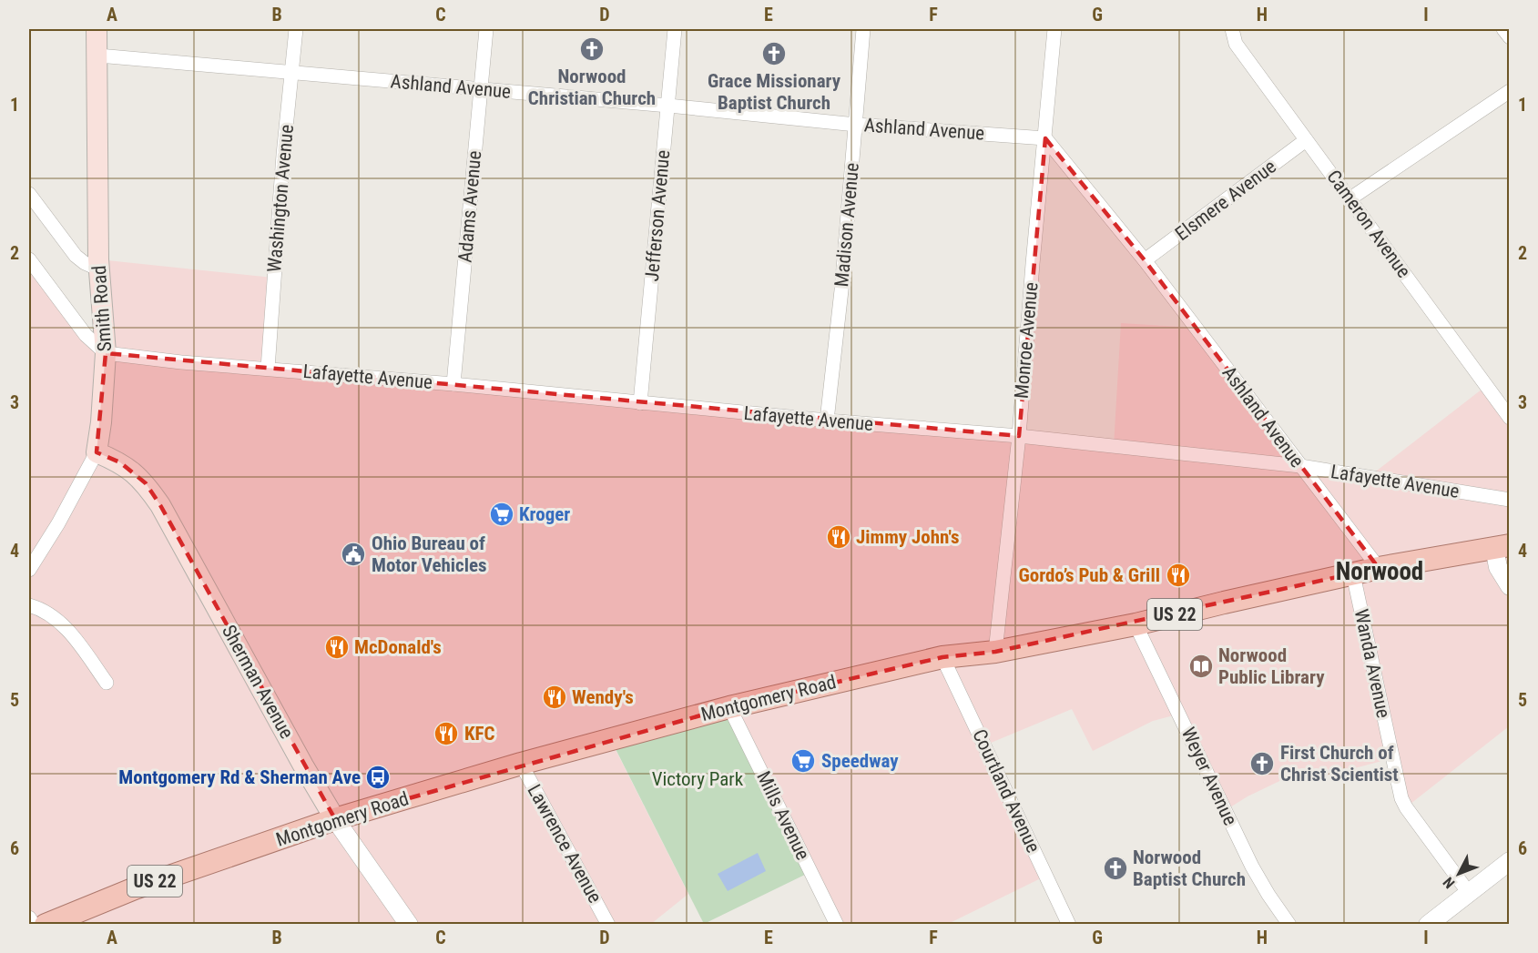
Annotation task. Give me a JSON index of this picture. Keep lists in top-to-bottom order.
{
  "streets": {
    "main road": [
      "Smith Road",
      "US 22",
      "Sherman Avenue",
      "Montgomery Road"
    ],
    "street": [
      "Ashland Avenue",
      "Washington Avenue",
      "Elsmere Avenue",
      "Adams Avenue",
      "Jefferson Avenue",
      "Cameron Avenue",
      "Madison Avenue",
      "Monroe Avenue",
      "Lafayette Avenue",
      "Wanda Avenue",
      "Weyer Avenue",
      "Courtland Avenue",
      "Mills Avenue",
      "Lawrence Avenue"
    ]
  },
  "crossings": [
    ["Ashland Avenue", "Washington Avenue"],
    ["Ashland Avenue", "Elsmere Avenue"],
    ["Ashland Avenue", "Adams Avenue"],
    ["Ashland Avenue", "Jefferson Avenue"],
    ["Ashland Avenue", "Madison Avenue"],
    ["Ashland Avenue", "Smith Road"],
    ["Ashland Avenue", "Monroe Avenue"],
    ["Ashland Avenue", "Lafayette Avenue"],
    ["Ashland Avenue", "Montgomery Road"],
    ["Washington Avenue", "Lafayette Avenue"],
    ["Elsmere Avenue", "Cameron Avenue"],
    ["Adams Avenue", "Lafayette Avenue"],
    ["Jefferson Avenue", "Lafayette Avenue"],
    ["Madison Avenue", "Lafayette Avenue"],
    ["Smith Road", "Lafayette Avenue"],
    ["Smith Road", "Sherman Avenue"],
    ["Monroe Avenue", "Lafayette Avenue"],
    ["Monroe Avenue", "Montgomery Road"],
    ["Wanda Avenue", "Montgomery Road"],
    ["Sherman Avenue", "Montgomery Road"],
    ["Montgomery Road", "Weyer Avenue"],
    ["Montgomery Road", "Courtland Avenue"],
    ["Montgomery Road", "Mills Avenue"],
    ["Montgomery Road", "Lawrence Avenue"]
  ],
  "districts": ["Norwood"],
  "parks": ["Victory Park"],
  "places": {
    "church": [
      "Norwood Christian Church",
      "Grace Missionary Baptist Church",
      "First Church of Christ Scientist",
      "Norwood Baptist Church"
    ],
    "supermarket": ["Kroger", "Speedway"],
    "restaurant": [
      "Jimmy John's",
      "Gordo’s Pub & Grill",
      "McDonald's",
      "Wendy's",
      "KFC"
    ],
    "public building": ["Ohio Bureau of Motor Vehicles"],
    "library": ["Norwood Public Library"],
    "bus stop": ["Montgomery Rd & Sherman Ave"]
  },
  "north": "bottom left",
  "grid": {
    "columns": [
      "A",
      "B",
      "C",
      "D",
      "E",
      "F",
      "G",
      "H",
      "I"
    ],
    "rows": [
      "1",
      "2",
      "3",
      "4",
      "5",
      "6"
    ]
  }
}
